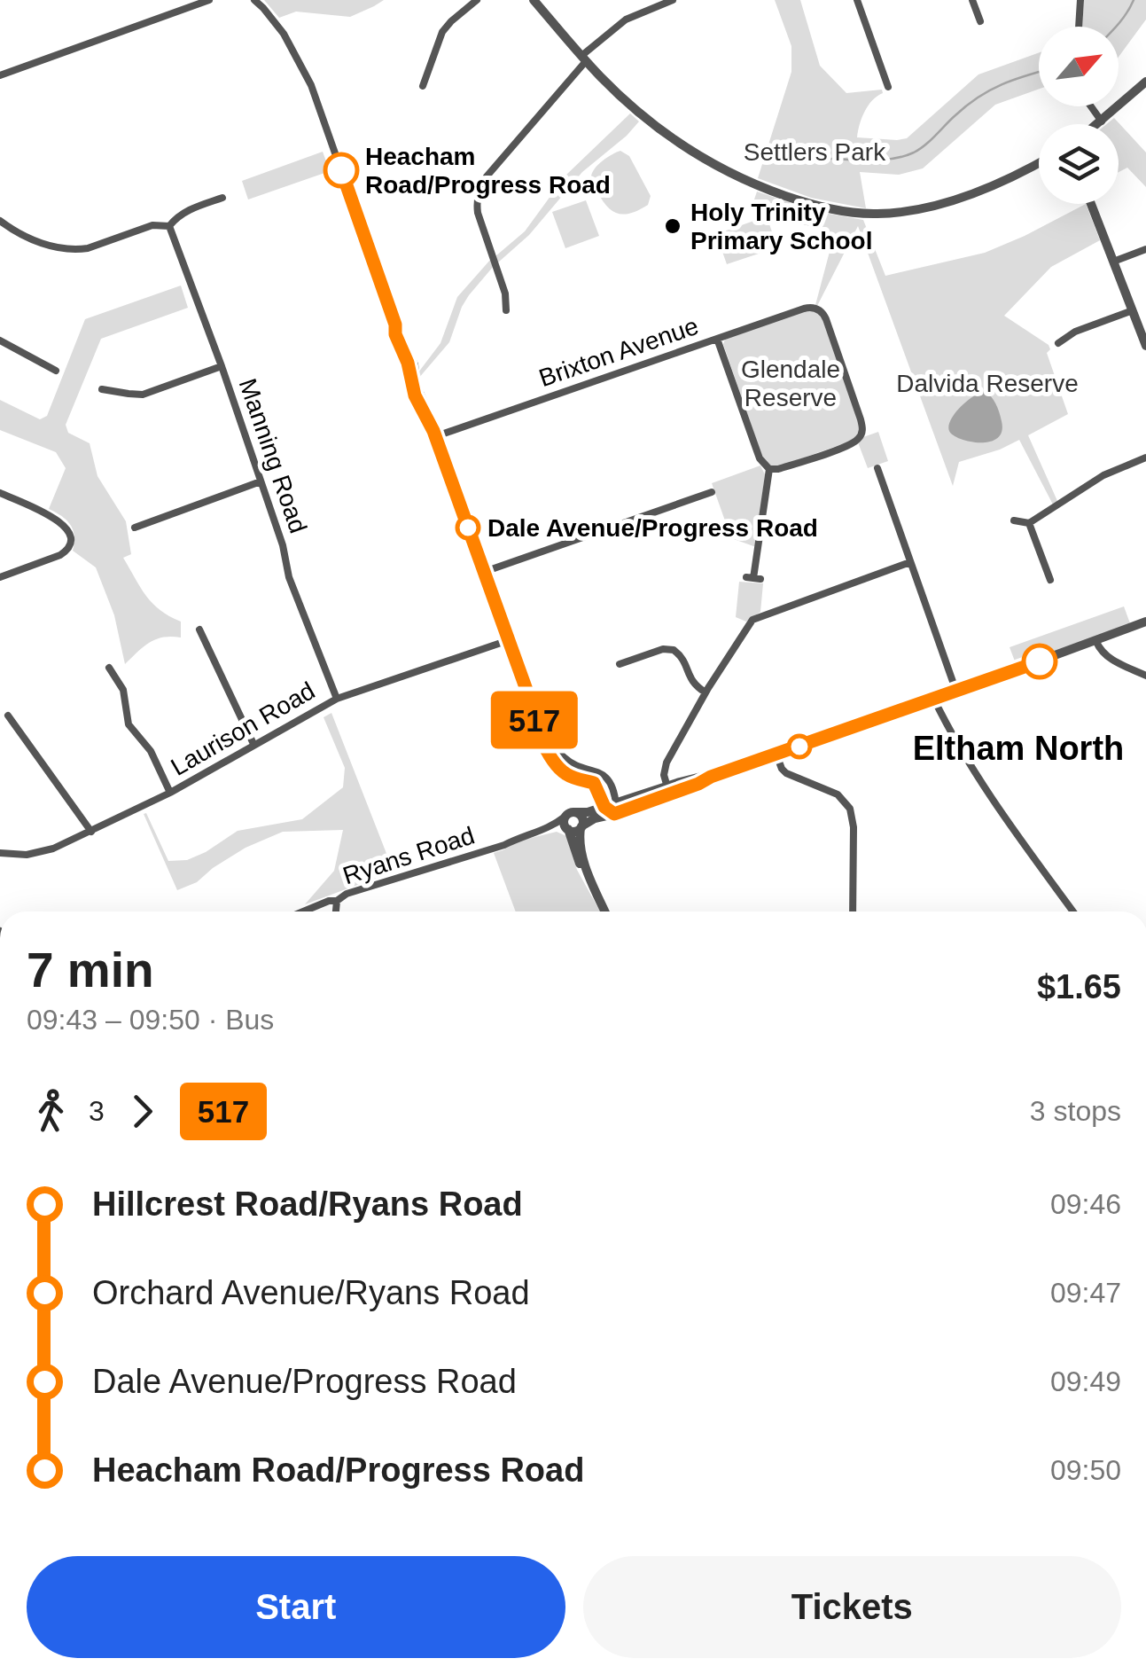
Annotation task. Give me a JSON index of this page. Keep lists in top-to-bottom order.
{
  "streets": {
    "street": [
      "Brixton Avenue",
      "Manning Road",
      "Laurison Road",
      "Ryans Road"
    ]
  },
  "crossings": [
    ["Manning Road", "Laurison Road"]
  ],
  "districts": ["Eltham North"],
  "parks": ["Settlers Park", "Glendale Reserve", "Dalvida Reserve"],
  "places": ["Heacham Road/Progress Road", "Holy Trinity Primary School", "Dale Avenue/Progress Road"],
  "lines": ["bus line 517"],
  "north": "top right",
  "page": {
    "on_map": "517",
    "heading": ["7 min", "09:43 – 09:50 · Bus", "$1.65"],
    "legs": ["3", "517", "3 stops"],
    "list": [
      {
        "name": "Hillcrest Road/Ryans Road",
        "value": "09:46"
      },
      {
        "name": "Orchard Avenue/Ryans Road",
        "value": "09:47"
      },
      {
        "name": "Dale Avenue/Progress Road",
        "value": "09:49"
      },
      {
        "name": "Heacham Road/Progress Road",
        "value": "09:50"
      }
    ],
    "buttons": ["Start", "Tickets"]
  }
}
